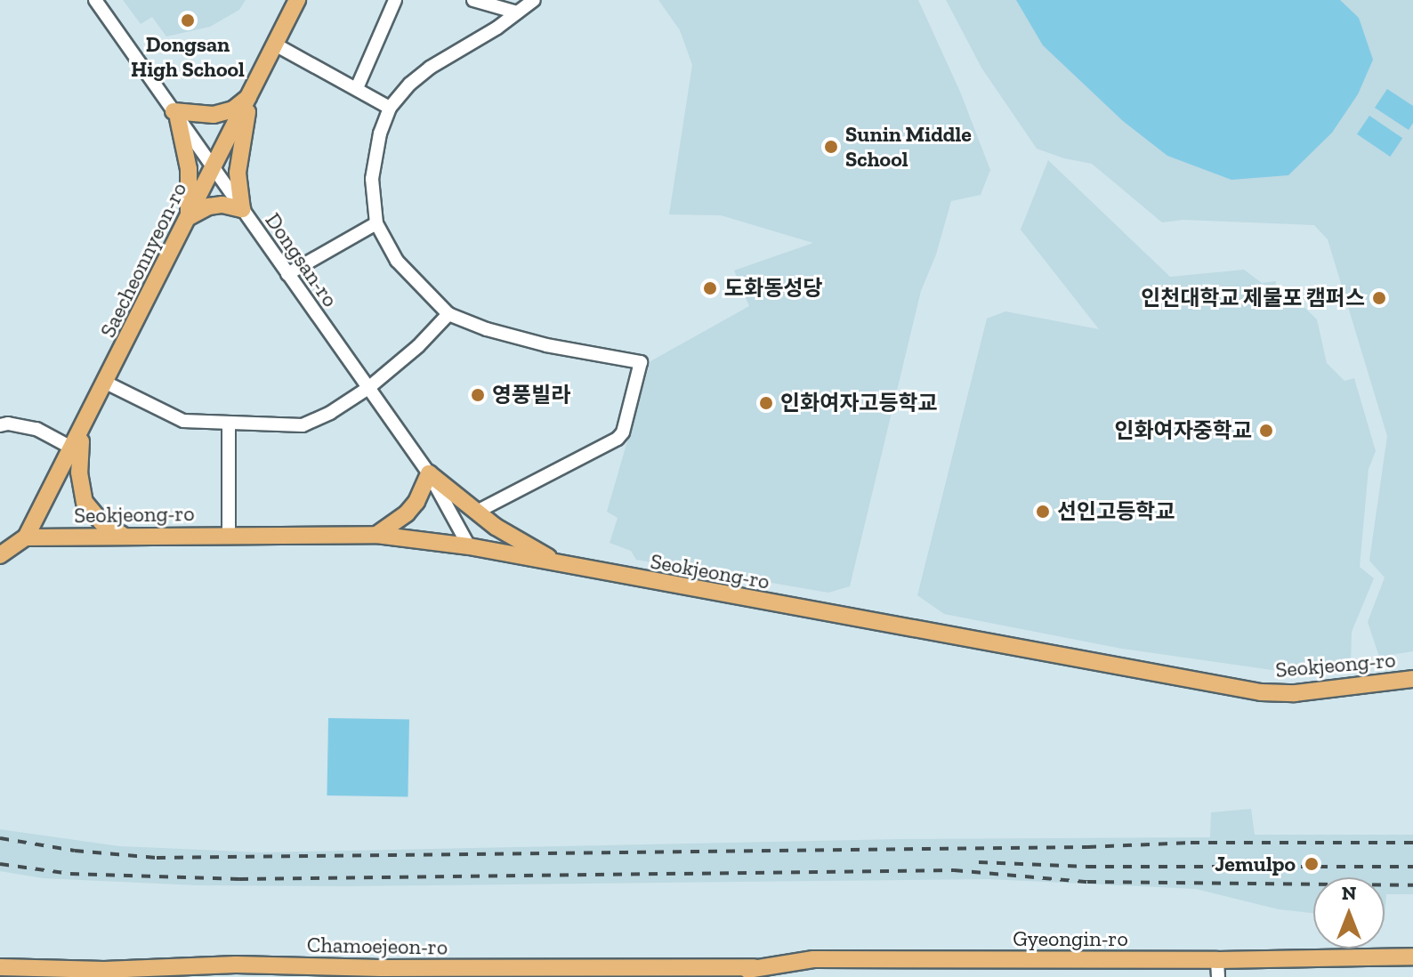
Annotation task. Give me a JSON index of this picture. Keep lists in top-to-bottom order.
{
  "streets": {
    "main road": [
      "Saecheonnyeon-ro",
      "Seokjeong-ro",
      "Gyeongin-ro",
      "Chamoejeon-ro"
    ],
    "street": ["Dongsan-ro"]
  },
  "crossings": [
    ["Saecheonnyeon-ro", "Dongsan-ro"],
    ["Saecheonnyeon-ro", "Seokjeong-ro"],
    ["Dongsan-ro", "Seokjeong-ro"],
    ["Gyeongin-ro", "Chamoejeon-ro"]
  ],
  "places": [
    "Dongsan High School",
    "Sunin Middle School",
    "도화동성당",
    "인천대학교 제물포 캠퍼스",
    "영풍빌라",
    "인화여자고등학교",
    "인화여자중학교",
    "선인고등학교",
    "Jemulpo"
  ],
  "north": "top"
}
